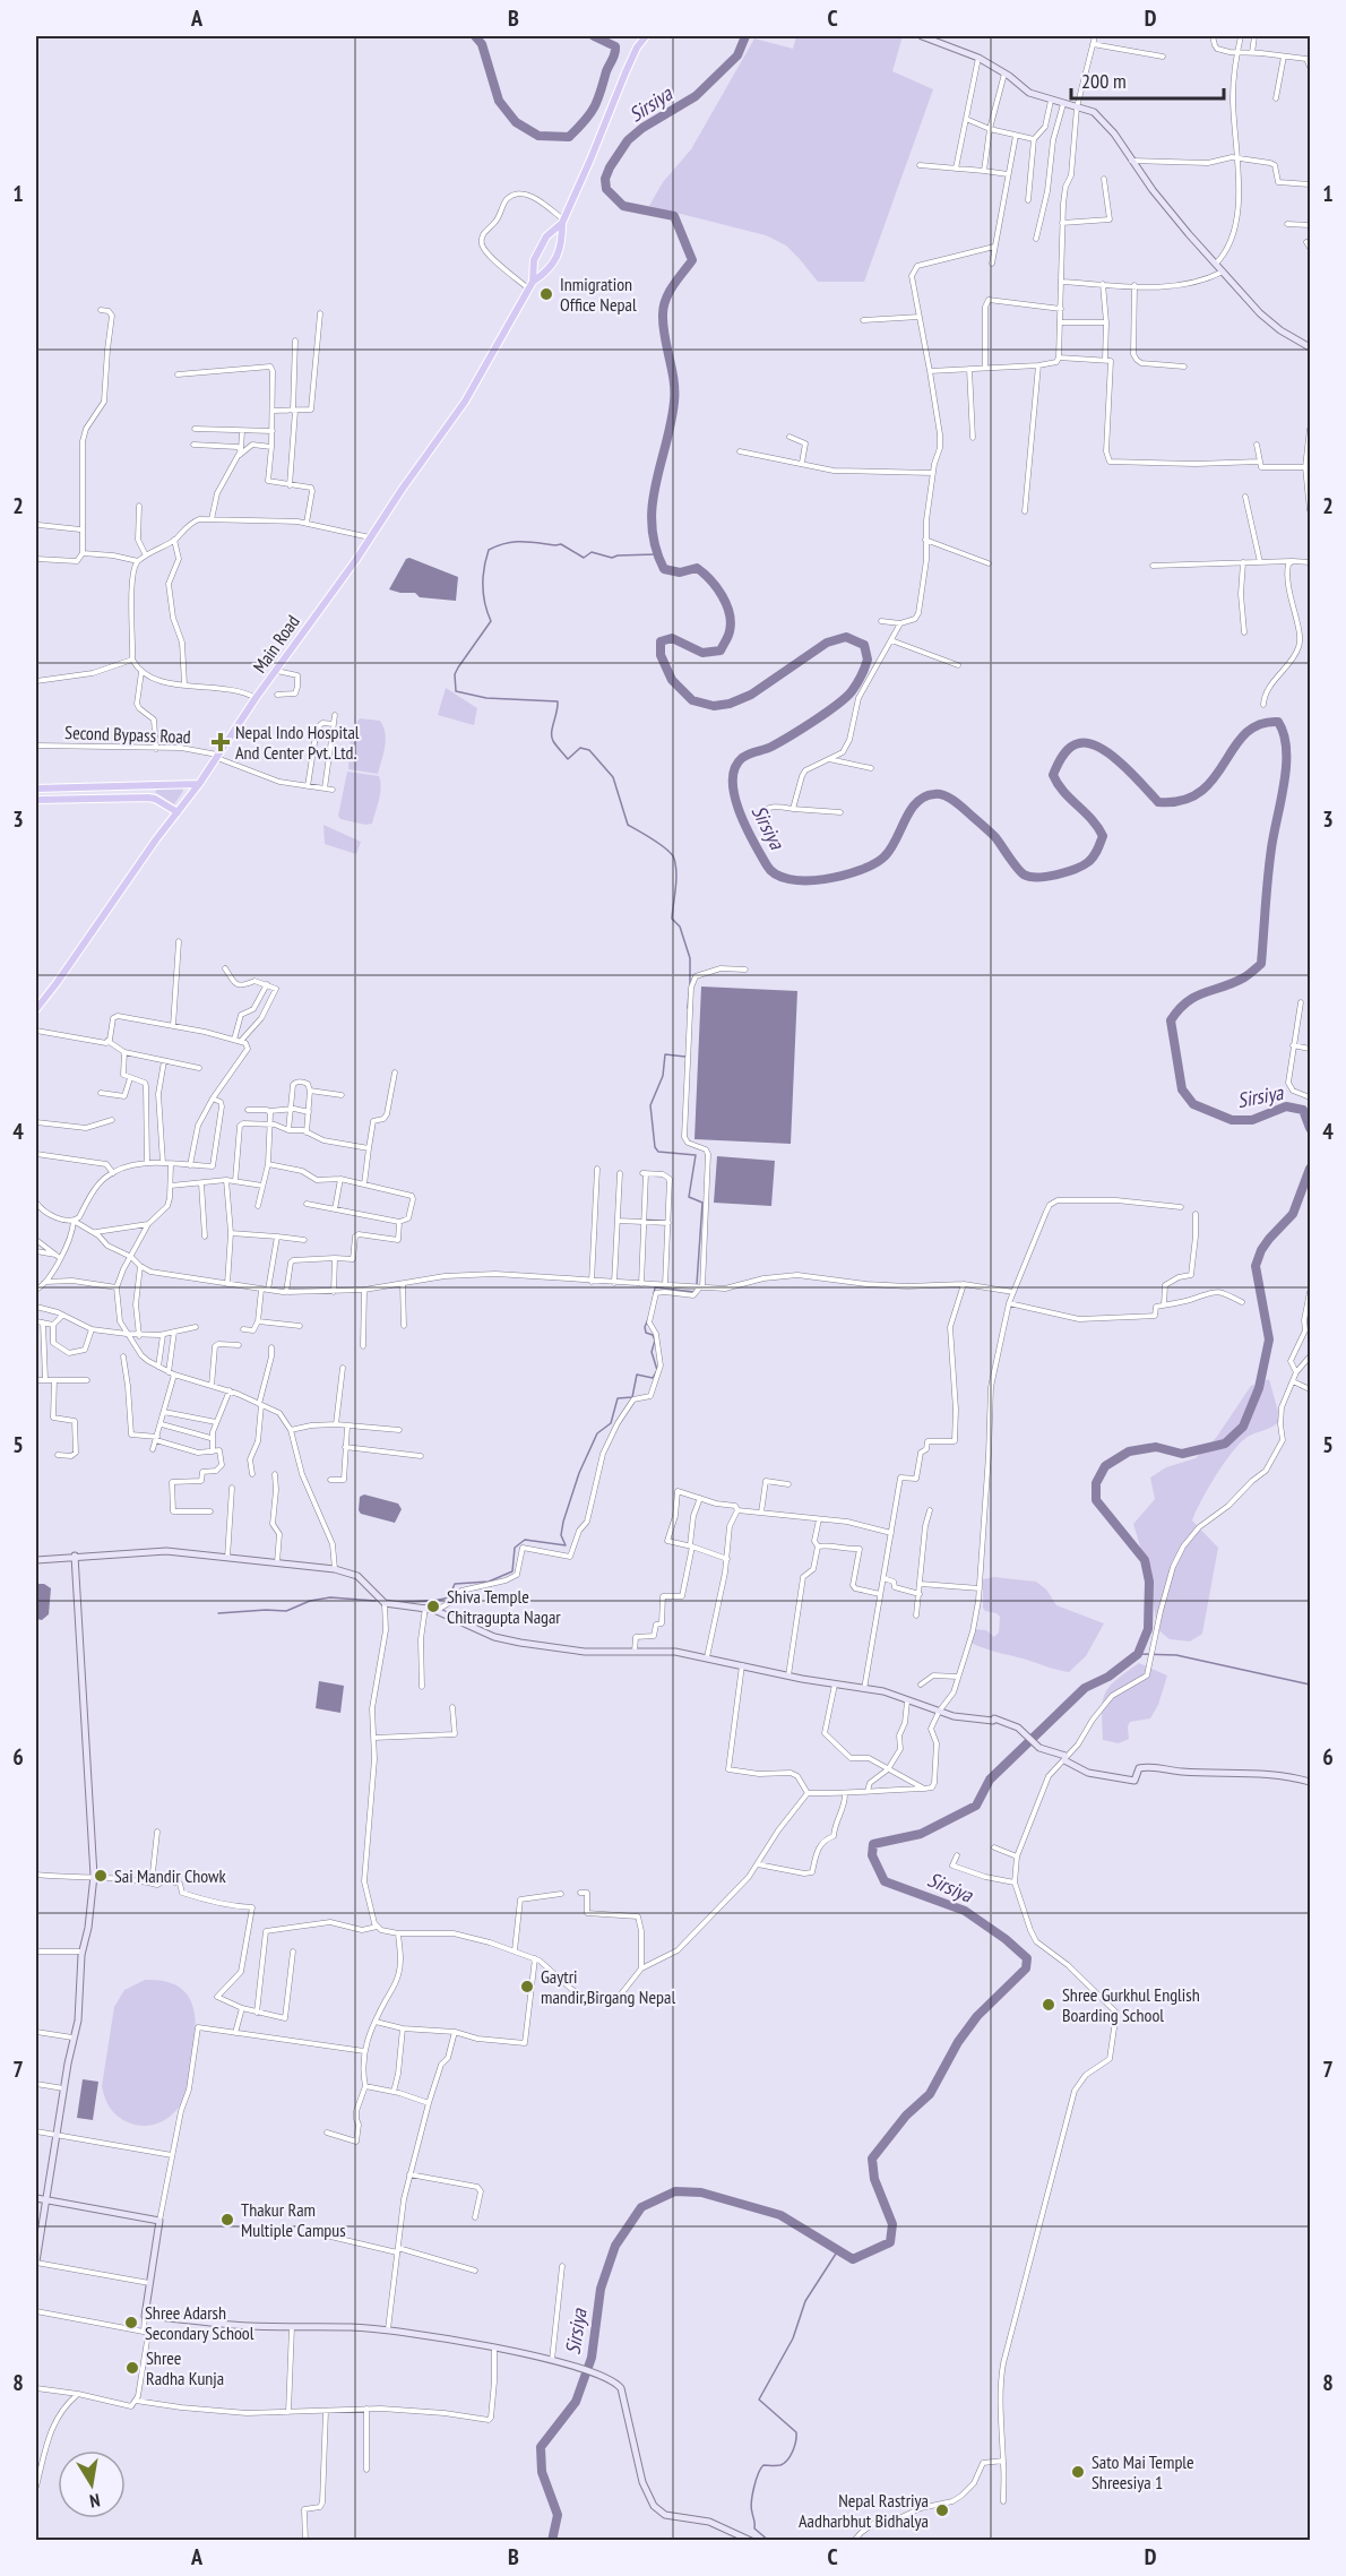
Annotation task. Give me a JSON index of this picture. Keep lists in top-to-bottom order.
{
  "streets": {
    "main road": ["Main Road"],
    "street": ["Second Bypass Road"]
  },
  "crossings": [
    ["Main Road", "Second Bypass Road"]
  ],
  "water": ["Sirsiya"],
  "places": {
    "other": [
      "Inmigration Office Nepal",
      "Shiva Temple Chitragupta Nagar",
      "Sai Mandir Chowk",
      "Gaytri mandir,Birgang Nepal",
      "Shree Gurkhul English Boarding School",
      "Thakur Ram Multiple Campus",
      "Shree Adarsh Secondary School",
      "Shree Radha Kunja",
      "Sato Mai Temple Shreesiya 1",
      "Nepal Rastriya Aadharbhut Bidhalya"
    ],
    "health": ["Nepal Indo Hospital And Center Pvt. Ltd."]
  },
  "scale_bar": "200 m",
  "north": "bottom",
  "grid": {
    "columns": [
      "A",
      "B",
      "C",
      "D"
    ],
    "rows": [
      "1",
      "2",
      "3",
      "4",
      "5",
      "6",
      "7",
      "8"
    ]
  }
}
